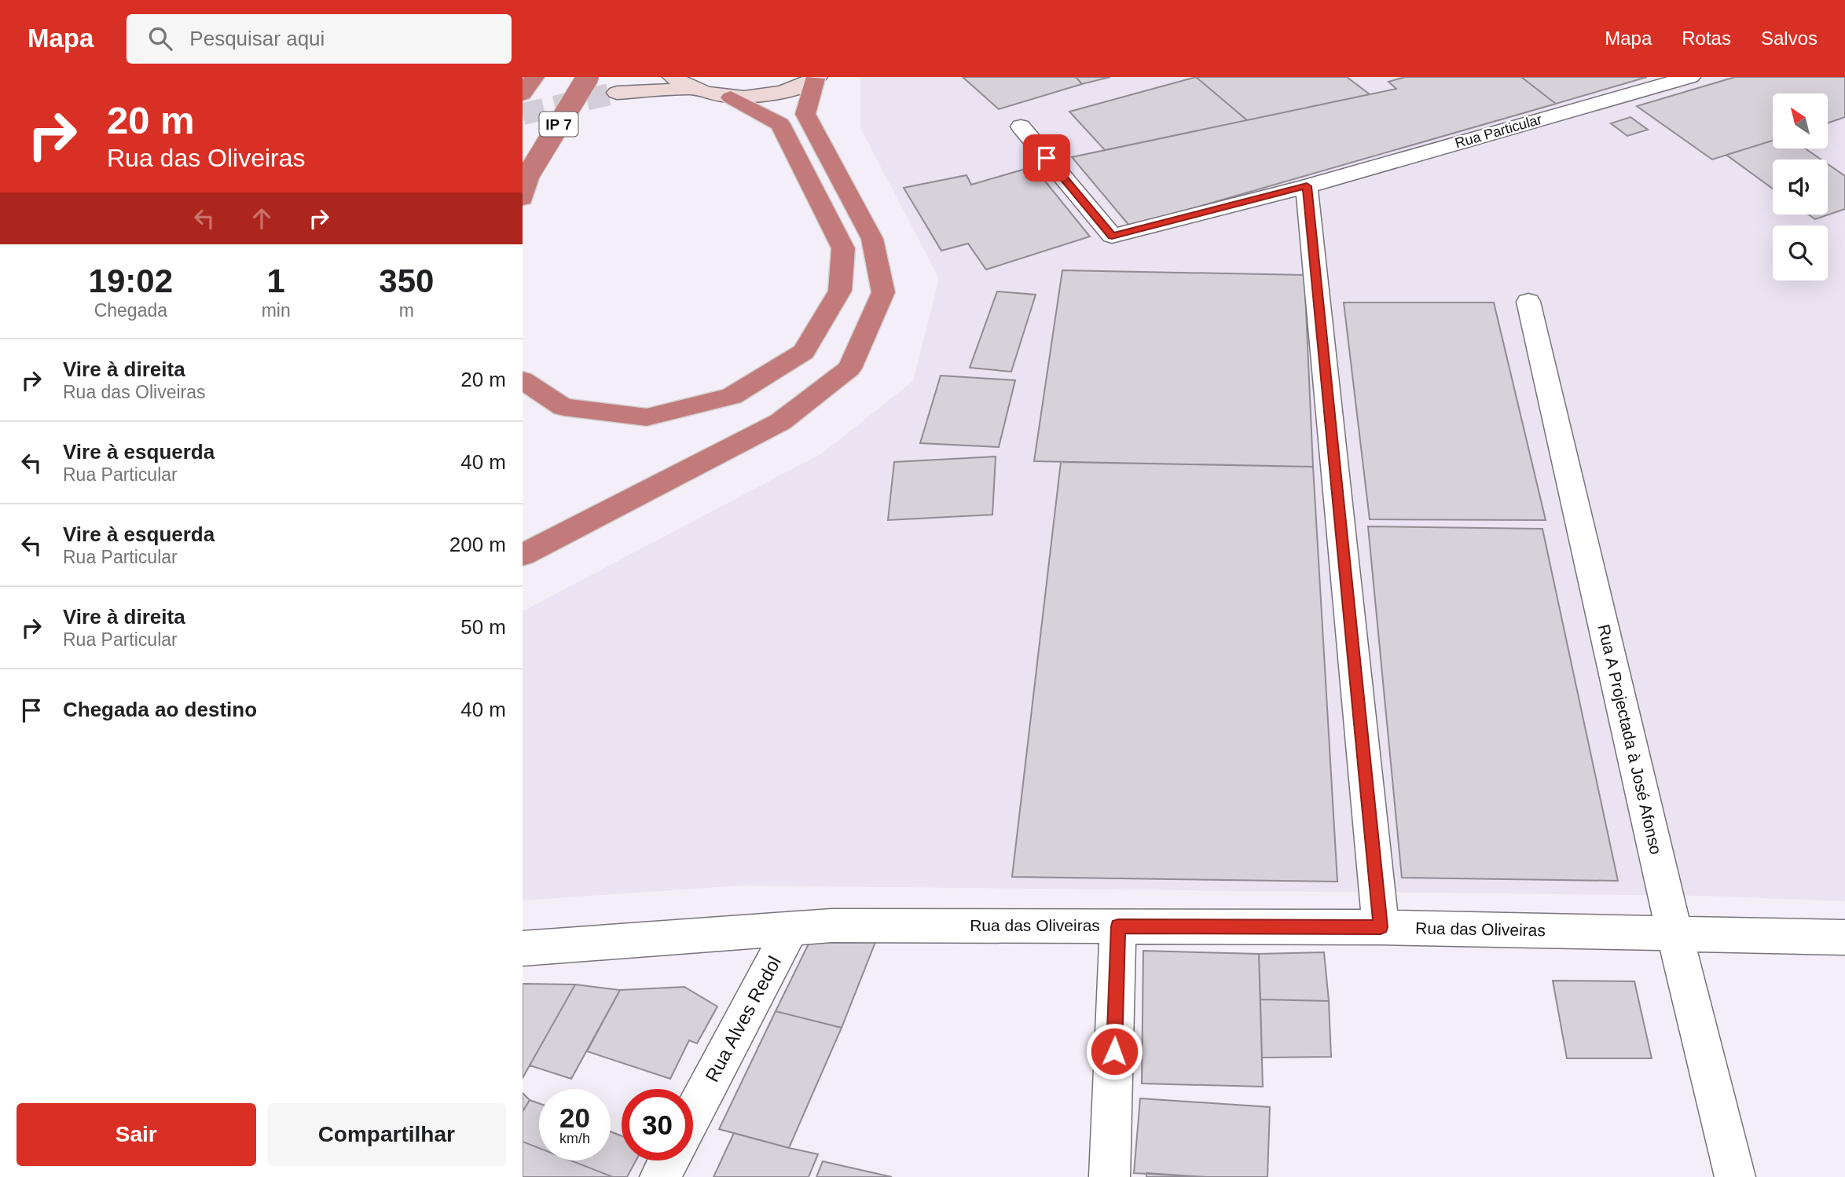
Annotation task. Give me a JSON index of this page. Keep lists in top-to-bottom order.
{
  "streets": {
    "highway": ["IP 7"],
    "street": [
      "Rua Particular",
      "Rua A Projectada à José Afonso",
      "Rua das Oliveiras",
      "Rua Alves Redol"
    ]
  },
  "crossings": [
    ["Rua A Projectada à José Afonso", "Rua das Oliveiras"],
    ["Rua das Oliveiras", "Rua Alves Redol"]
  ],
  "north": "top left",
  "page": {
    "header": "Mapa",
    "search": "Pesquisar aqui",
    "nav": ["Mapa", "Rotas", "Salvos"],
    "turn": ["20 m", "Rua das Oliveiras"],
    "eta": [
      "19:02",
      "Chegada",
      "1",
      "min",
      "350",
      "m"
    ],
    "list": [
      {
        "name": "Vire à direita",
        "note": "Rua das Oliveiras",
        "value": "20 m"
      },
      {
        "name": "Vire à esquerda",
        "note": "Rua Particular",
        "value": "40 m"
      },
      {
        "name": "Vire à esquerda",
        "note": "Rua Particular",
        "value": "200 m"
      },
      {
        "name": "Vire à direita",
        "note": "Rua Particular",
        "value": "50 m"
      },
      {
        "name": "Chegada ao destino",
        "value": "40 m"
      }
    ],
    "speed": "20 km/h",
    "limit": "30",
    "buttons": ["Sair", "Compartilhar"]
  }
}
